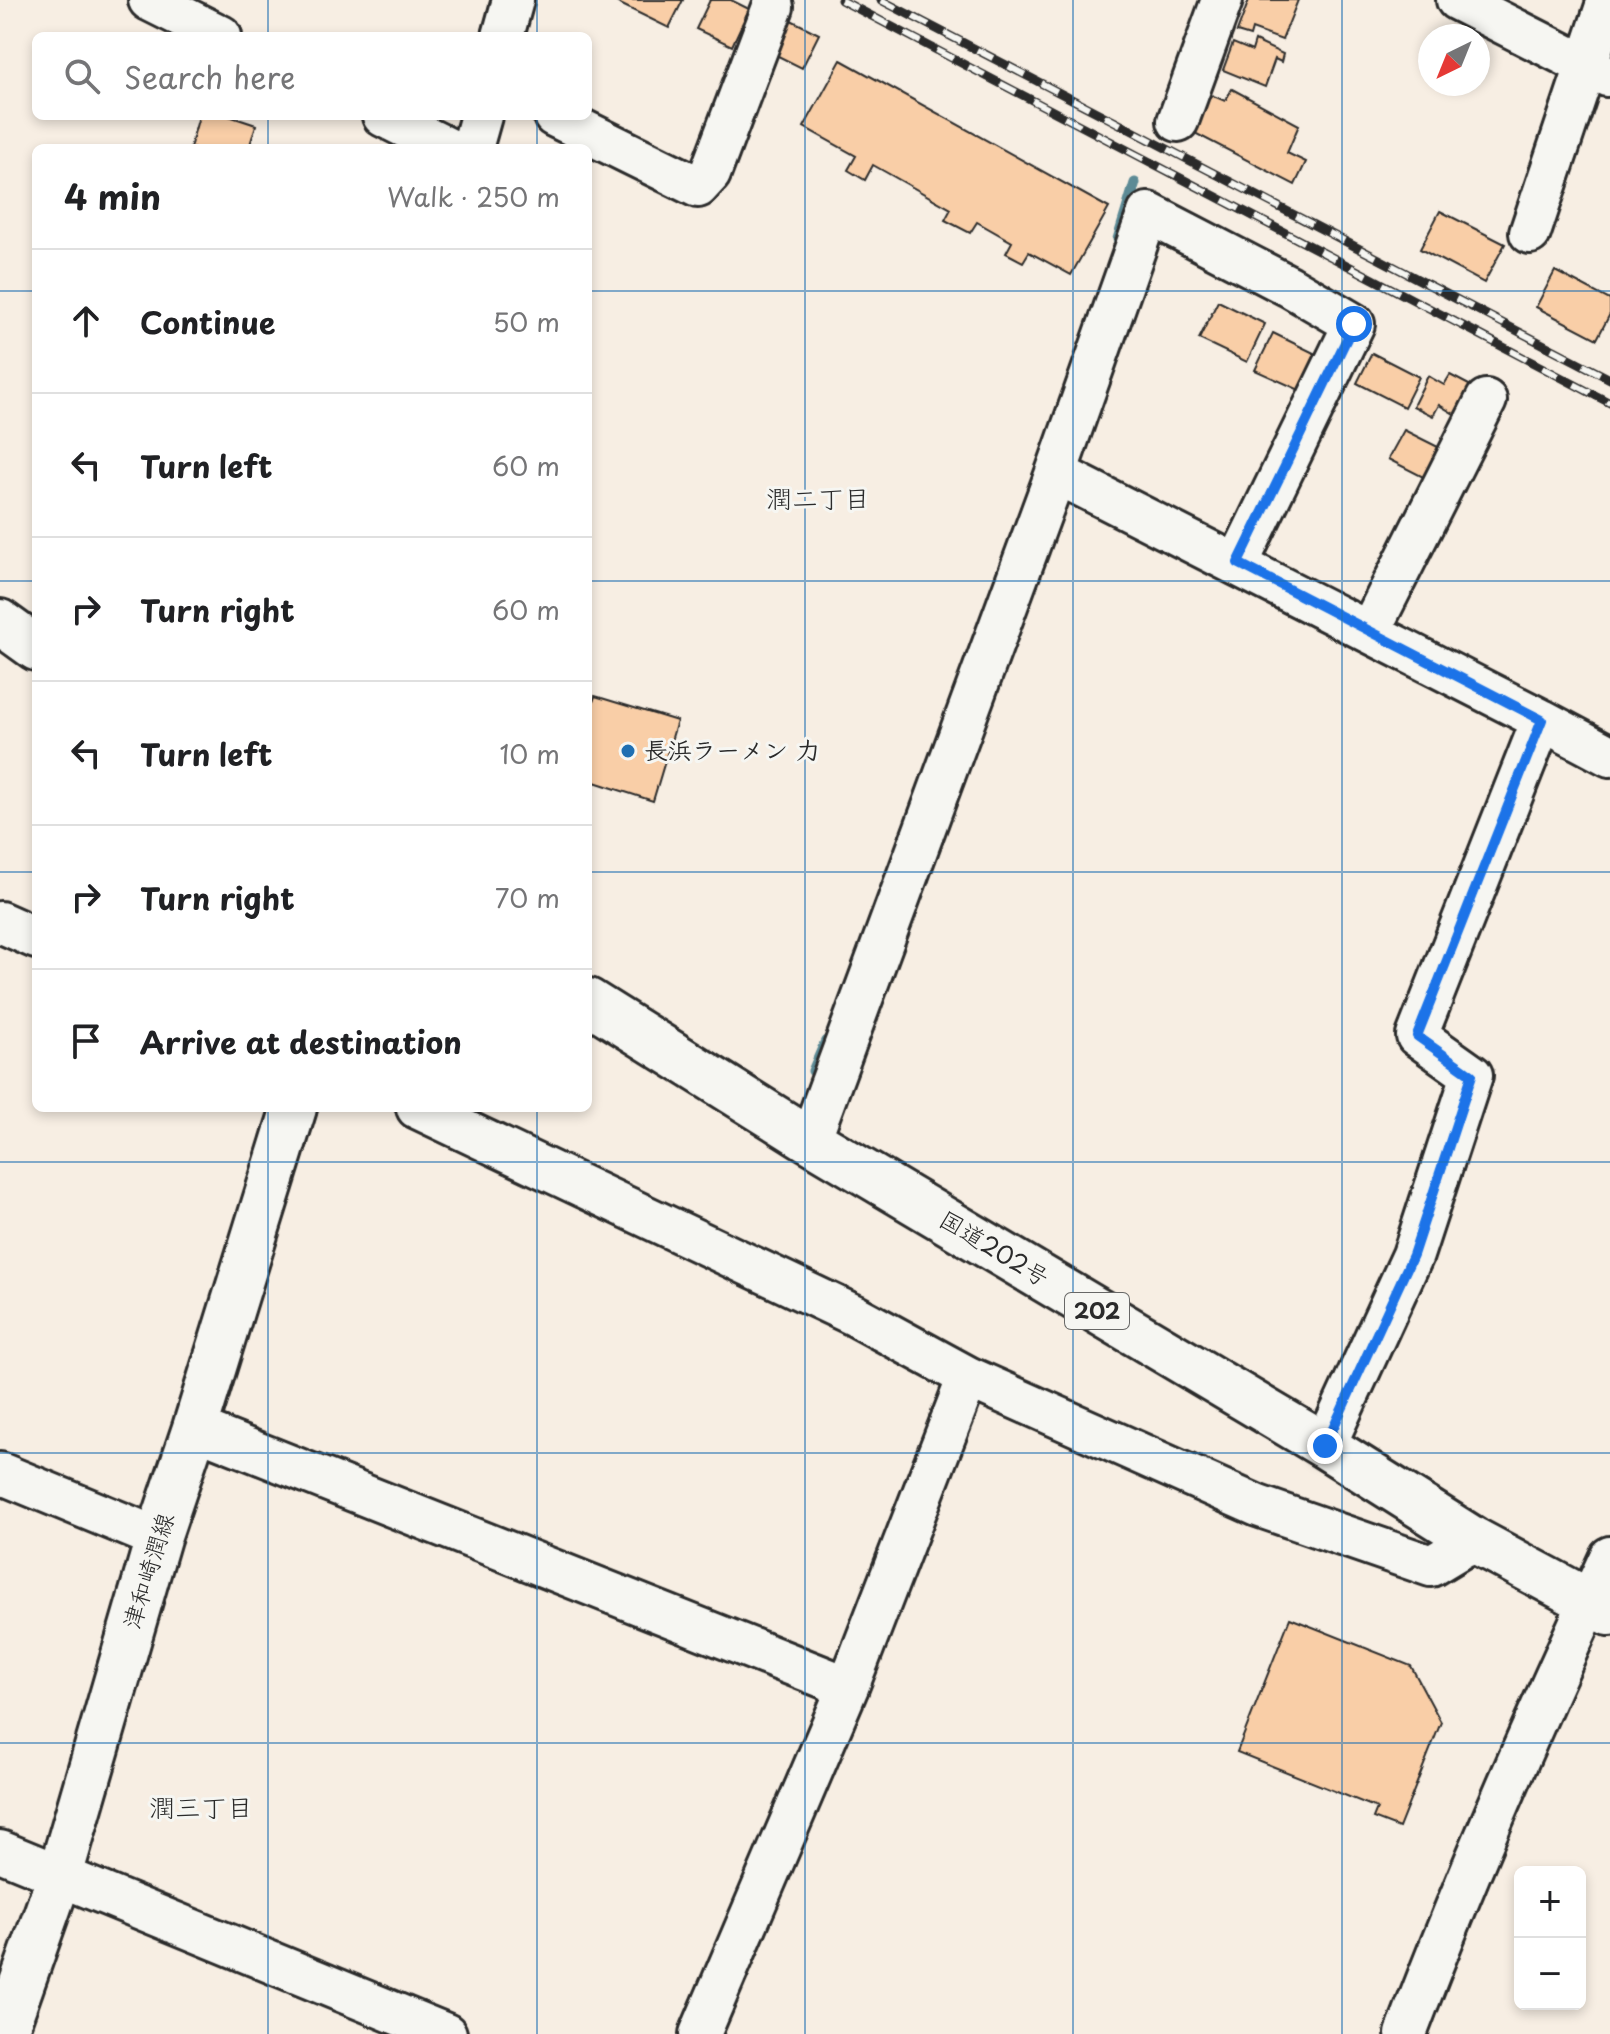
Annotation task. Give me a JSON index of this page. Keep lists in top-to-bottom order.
{
  "streets": {
    "main road": ["国道202号", "202", "津和崎潤線"]
  },
  "districts": ["潤二丁目", "潤三丁目"],
  "places": ["長浜ラーメン 力"],
  "north": "bottom left",
  "page": {
    "search": "Search here",
    "heading": ["4 min", "Walk · 250 m"],
    "list": [
      ["Continue", "50 m"],
      ["Turn left", "60 m"],
      ["Turn right", "60 m"],
      ["Turn left", "10 m"],
      ["Turn right", "70 m"],
      "Arrive at destination"
    ],
    "map_buttons": ["+", "−"]
  }
}
